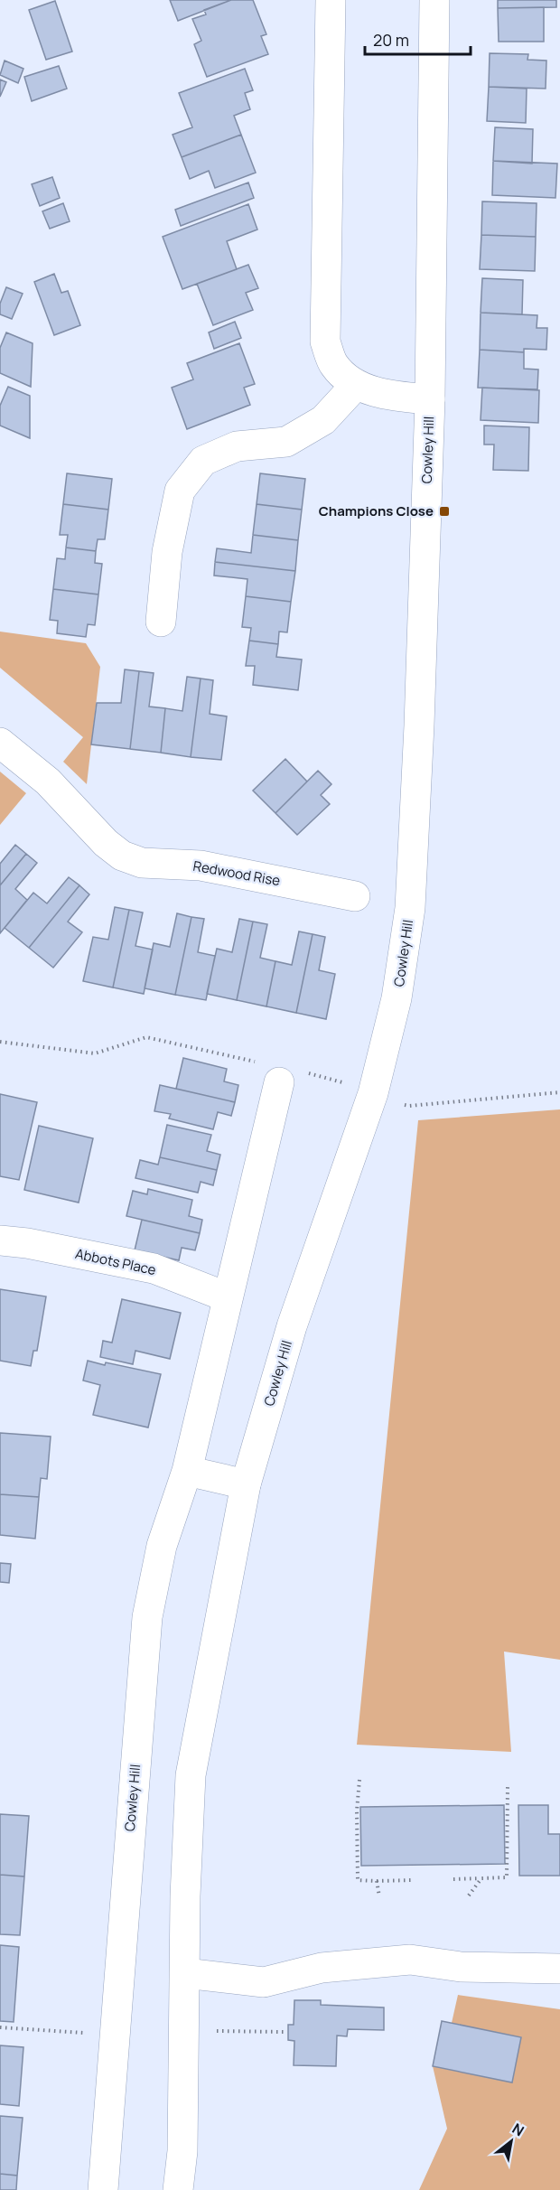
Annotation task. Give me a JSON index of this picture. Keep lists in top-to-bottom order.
{
  "streets": {
    "street": ["Cowley Hill", "Redwood Rise", "Abbots Place"]
  },
  "places": {
    "transit": ["Champions Close"]
  },
  "scale_bar": "20 m",
  "north": "top right"
}
